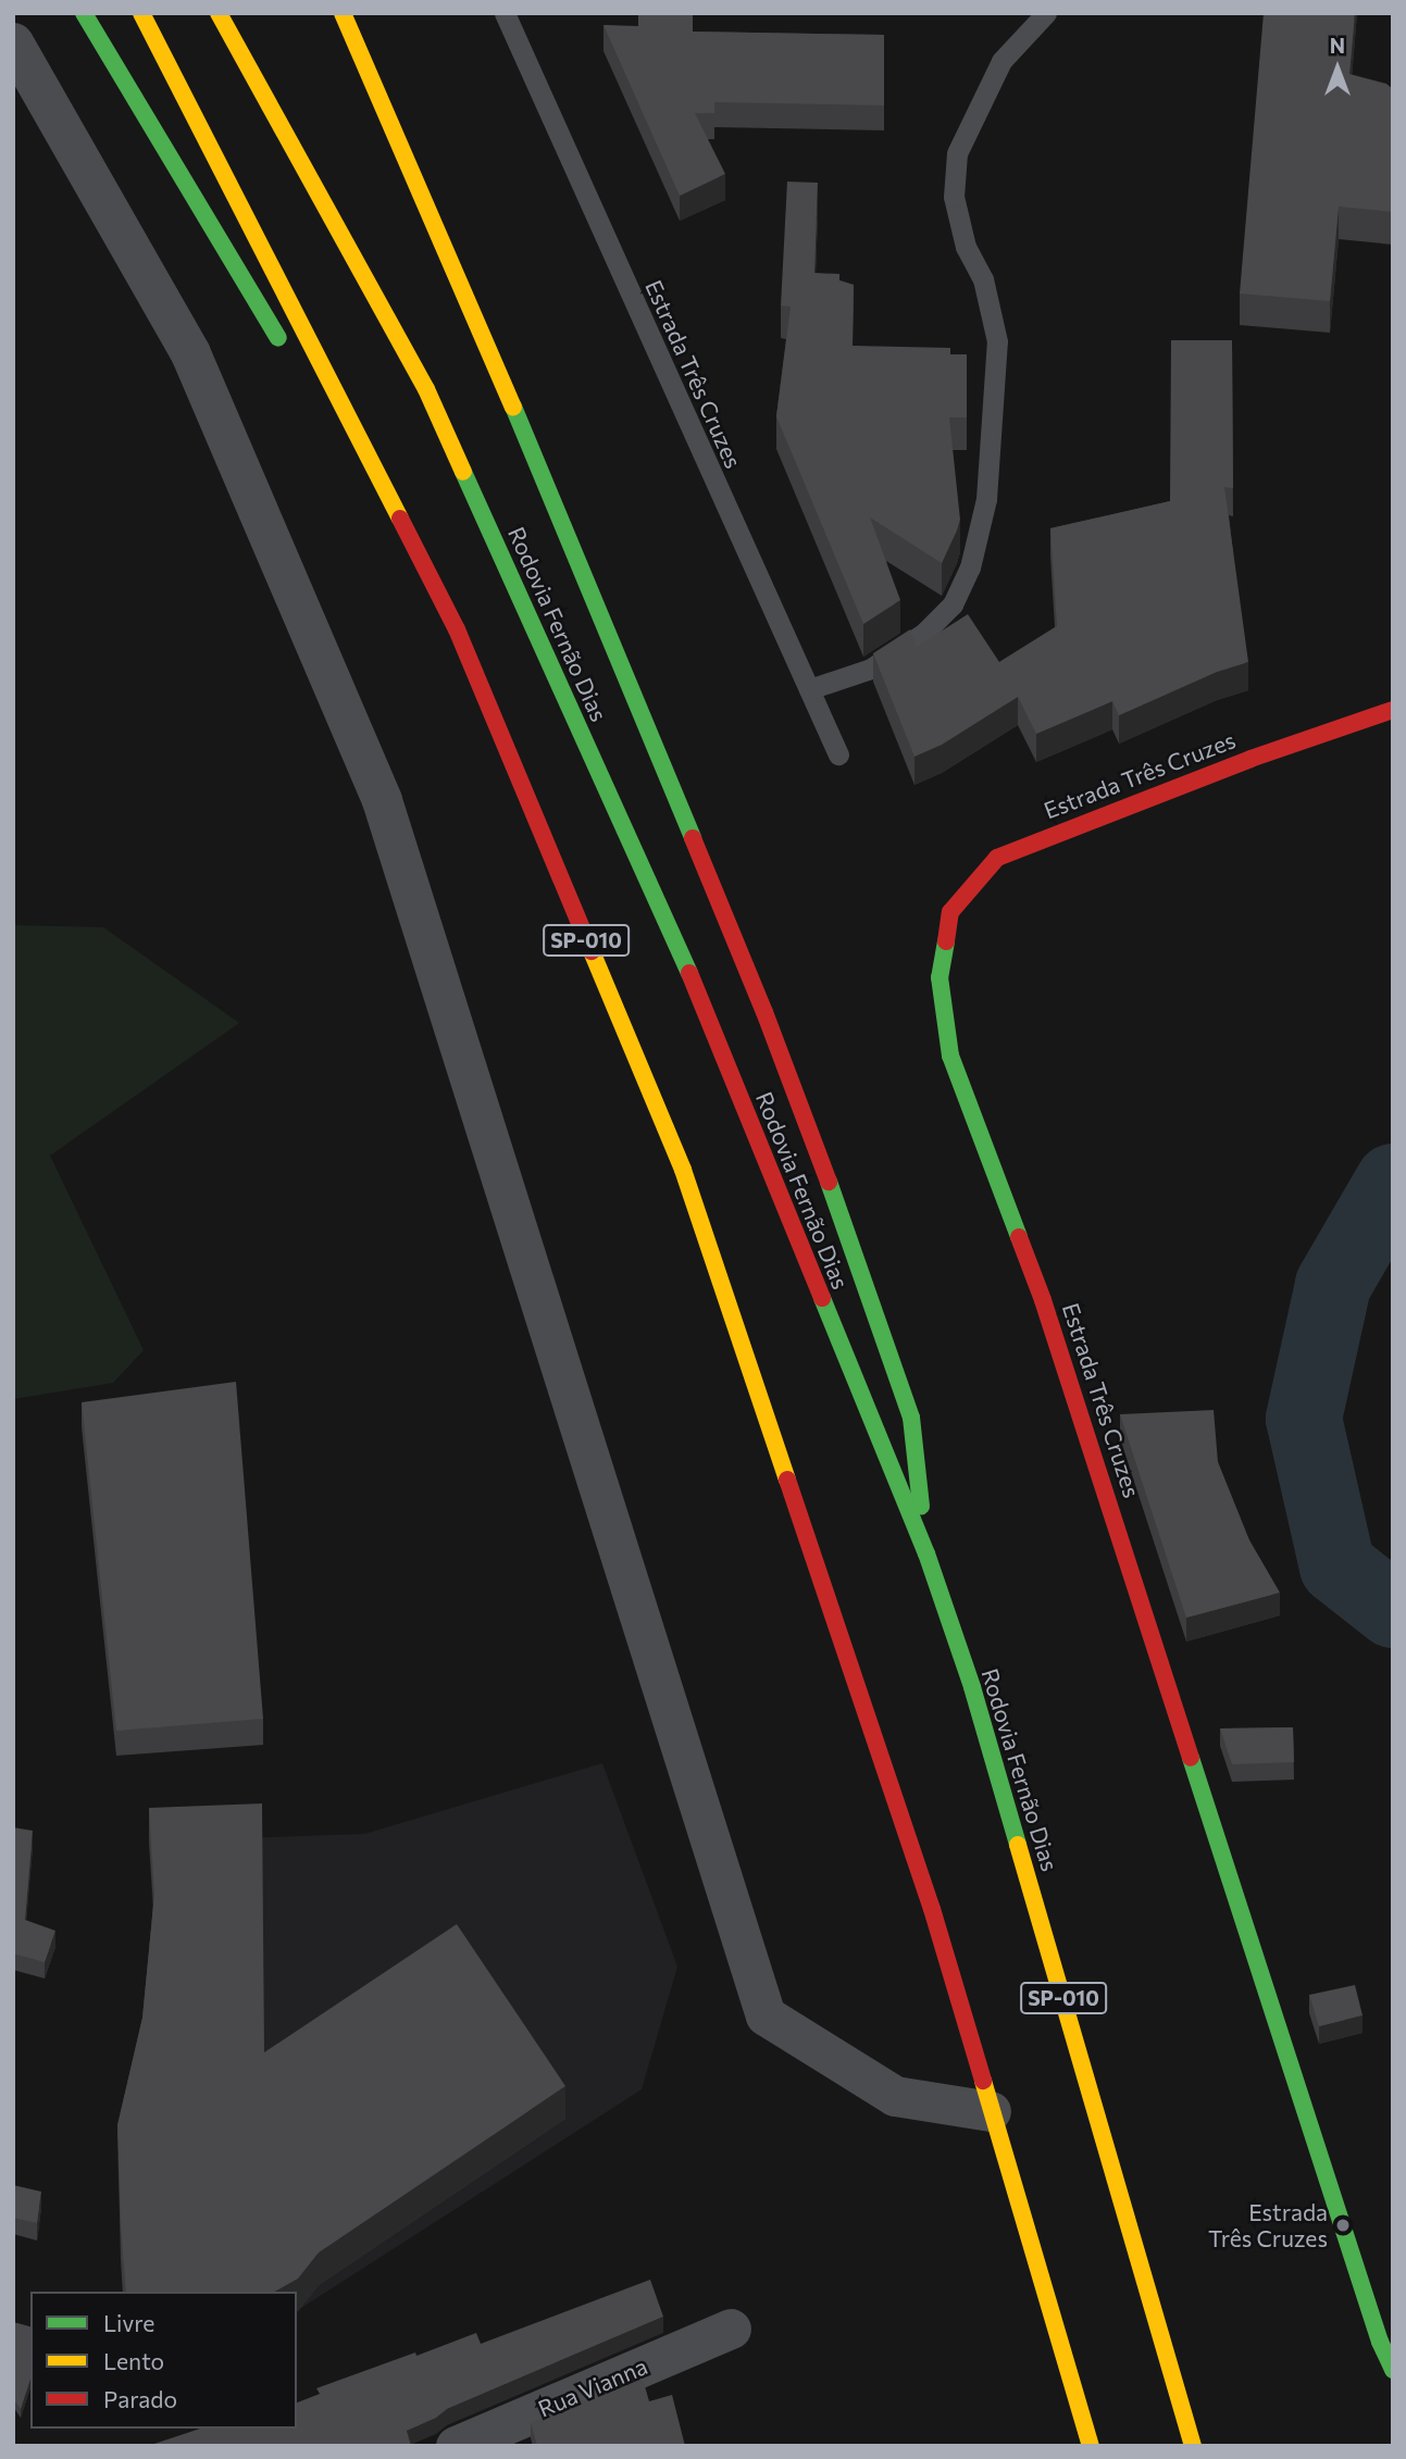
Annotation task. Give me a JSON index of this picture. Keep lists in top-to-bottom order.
{
  "streets": {
    "main road": ["Estrada Três Cruzes", "Rodovia Fernão Dias", "SP-010"],
    "street": ["Rua Vianna"]
  },
  "places": ["Estrada Três Cruzes"],
  "legend": ["Livre", "Lento", "Parado"],
  "north": "top"
}
